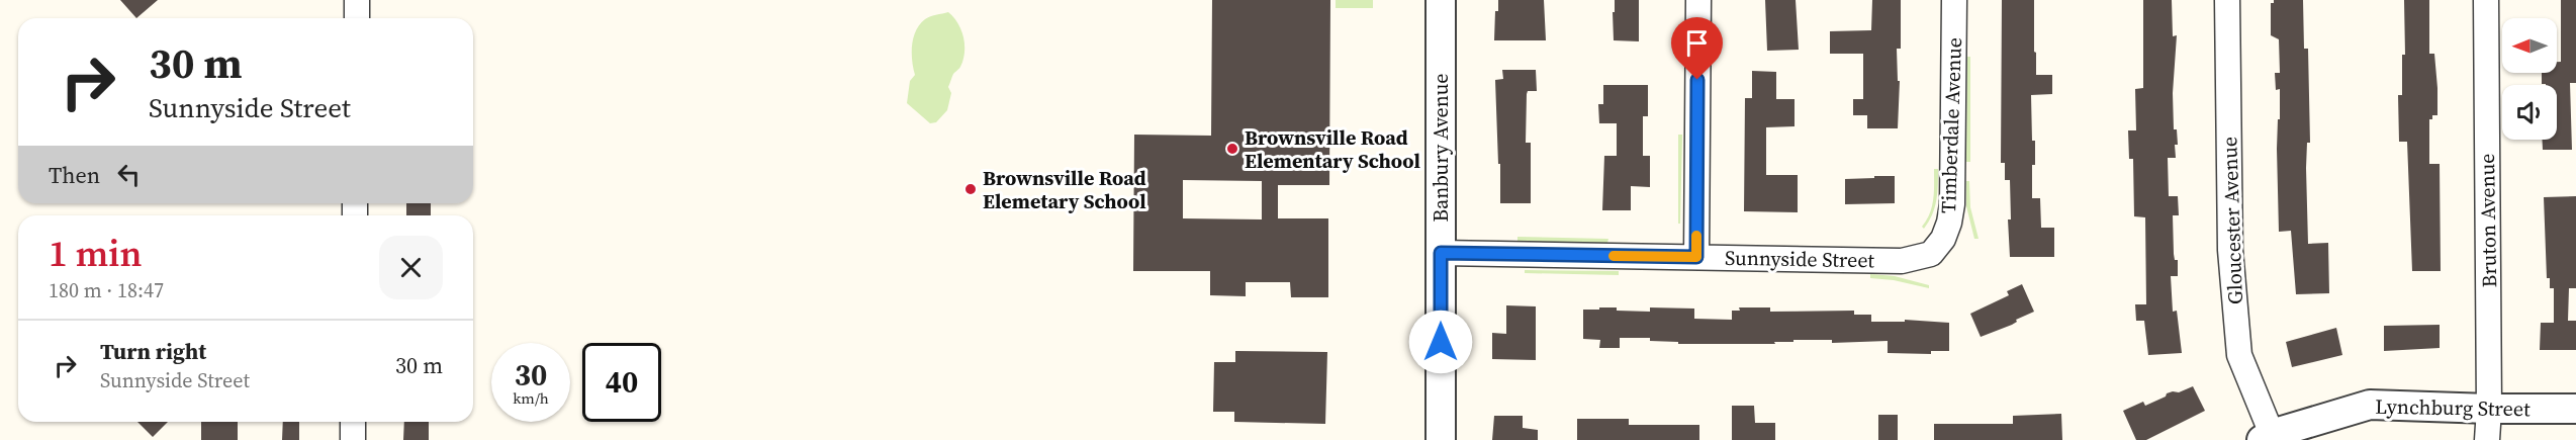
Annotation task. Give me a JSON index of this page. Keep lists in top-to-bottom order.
{
  "streets": {
    "street": [
      "Timberdale Avenue",
      "Banbury Avenue",
      "Gloucester Avenue",
      "Bruton Avenue",
      "Sunnyside Street",
      "Lynchburg Street"
    ]
  },
  "crossings": [
    ["Timberdale Avenue", "Sunnyside Street"],
    ["Banbury Avenue", "Sunnyside Street"],
    ["Gloucester Avenue", "Lynchburg Street"],
    ["Bruton Avenue", "Lynchburg Street"]
  ],
  "places": ["Brownsville Road Elementary School", "Brownsville Road Elemetary School"],
  "north": "left",
  "page": {
    "turn": ["30 m", "Sunnyside Street"],
    "then": "Then",
    "heading": ["1 min", "180 m · 18:47"],
    "list": [
      {
        "name": "Turn right",
        "note": "Sunnyside Street",
        "value": "30 m"
      }
    ],
    "speed": "30 km/h",
    "limit": "40"
  }
}
